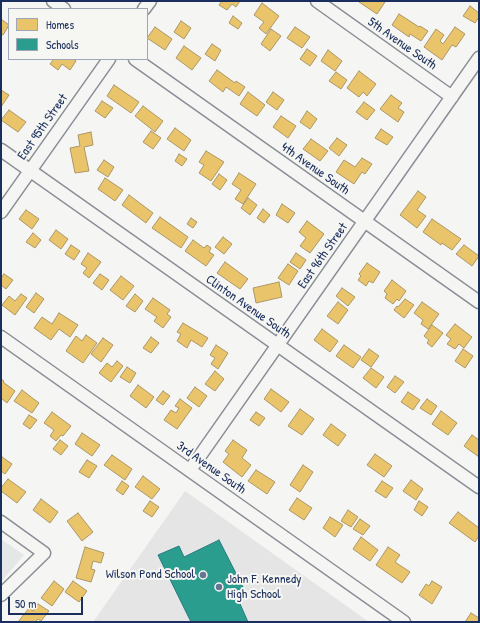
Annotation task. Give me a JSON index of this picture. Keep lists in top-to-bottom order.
{
  "streets": {
    "street": [
      "5th Avenue South",
      "East 95th Street",
      "4th Avenue South",
      "East 96th Street",
      "Clinton Avenue South",
      "3rd Avenue South"
    ]
  },
  "crossings": [
    ["5th Avenue South", "East 96th Street"],
    ["East 95th Street", "Clinton Avenue South"],
    ["4th Avenue South", "East 96th Street"],
    ["East 96th Street", "Clinton Avenue South"],
    ["East 96th Street", "3rd Avenue South"]
  ],
  "places": ["Wilson Pond School", "John F. Kennedy High School"],
  "legend": ["Homes", "Schools"],
  "scale_bar": "50 m"
}
